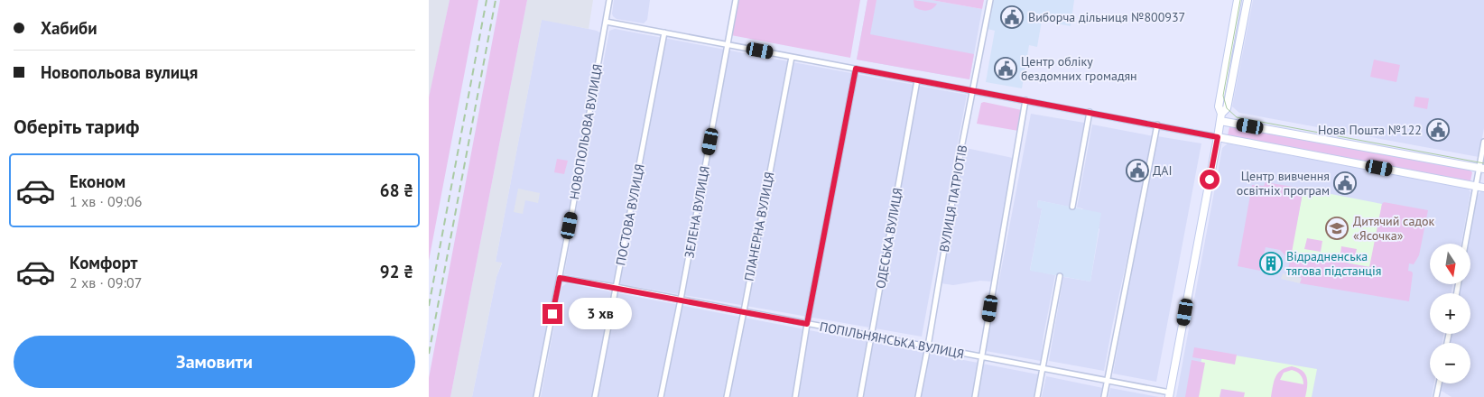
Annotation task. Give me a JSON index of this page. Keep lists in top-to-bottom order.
{
  "streets": {
    "street": [
      "НОВОПОЛЬОВА ВУЛИЦЯ",
      "ВУЛИЦЯ ПАТРІОТІВ",
      "ЗЕЛЕНА ВУЛИЦЯ",
      "ПОСТОВА ВУЛИЦЯ",
      "ПЛАНЕРНА ВУЛИЦЯ",
      "ОДЕСЬКА ВУЛИЦЯ",
      "ПОПІЛЬНЯНСЬКА ВУЛИЦЯ"
    ]
  },
  "crossings": [
    ["НОВОПОЛЬОВА ВУЛИЦЯ", "ПОПІЛЬНЯНСЬКА ВУЛИЦЯ"],
    ["ВУЛИЦЯ ПАТРІОТІВ", "ПОПІЛЬНЯНСЬКА ВУЛИЦЯ"],
    ["ЗЕЛЕНА ВУЛИЦЯ", "ПОПІЛЬНЯНСЬКА ВУЛИЦЯ"],
    ["ПОСТОВА ВУЛИЦЯ", "ПОПІЛЬНЯНСЬКА ВУЛИЦЯ"],
    ["ПЛАНЕРНА ВУЛИЦЯ", "ПОПІЛЬНЯНСЬКА ВУЛИЦЯ"],
    ["ОДЕСЬКА ВУЛИЦЯ", "ПОПІЛЬНЯНСЬКА ВУЛИЦЯ"]
  ],
  "places": {
    "public building": [
      "Виборча дільниця №800937",
      "Центр обліку бездомних громадян",
      "Нова Пошта №122",
      "ДАІ",
      "Центр вивчення освітніх програм"
    ],
    "school or university": ["Дитячий садок «Ясочка»"],
    "building": ["Відрадненська тягова підстанція"]
  },
  "north": "bottom",
  "page": {
    "banner": ["Хабиби", "Новопольова вулиця"],
    "heading": "Оберіть тариф",
    "list": [
      {
        "name": "Економ",
        "note": "1 хв · 09:06",
        "value": "68 ₴"
      },
      {
        "name": "Комфорт",
        "note": "2 хв · 09:07",
        "value": "92 ₴"
      }
    ],
    "map_buttons": ["+", "−"],
    "bubble": "3 хв",
    "buttons": "Замовити"
  }
}
